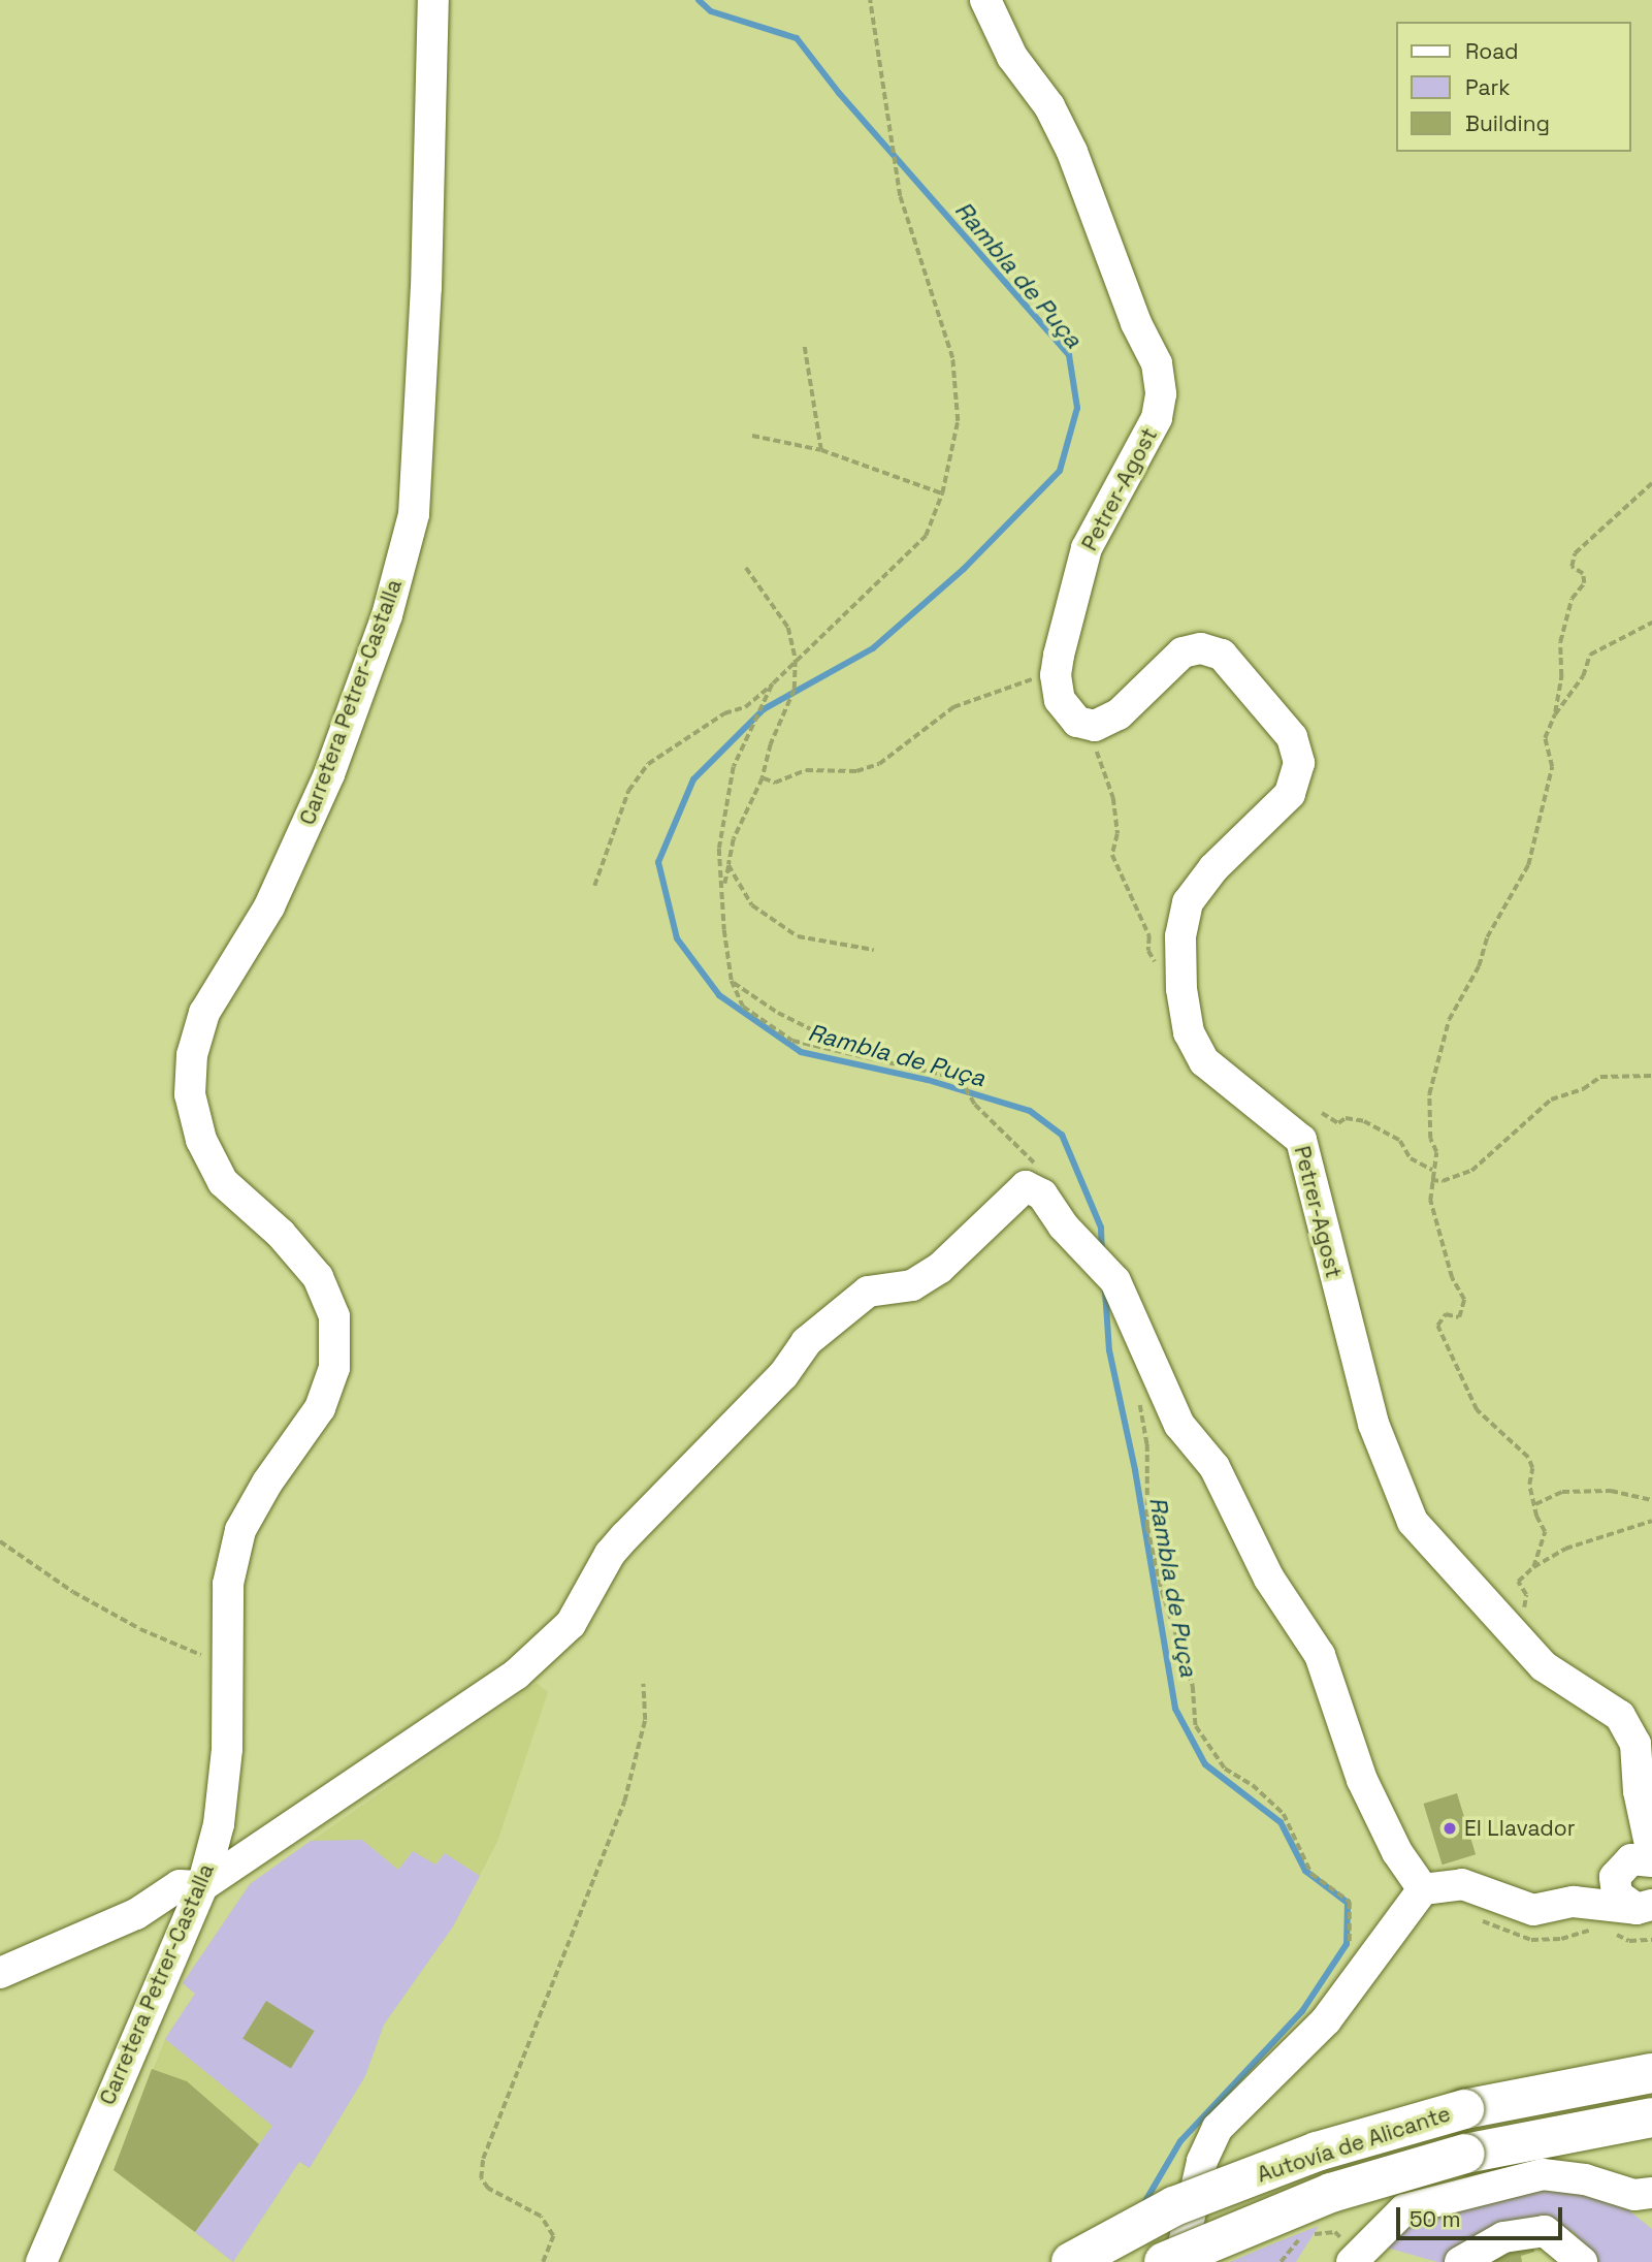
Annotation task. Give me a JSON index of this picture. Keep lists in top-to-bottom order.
{
  "streets": {
    "highway": ["Autovía de Alicante"],
    "street": ["Petrer-Agost", "Carretera Petrer-Castalla"]
  },
  "water": ["Rambla de Puça"],
  "places": ["El Llavador"],
  "legend": ["Road", "Park", "Building"],
  "scale_bar": "50 m"
}
